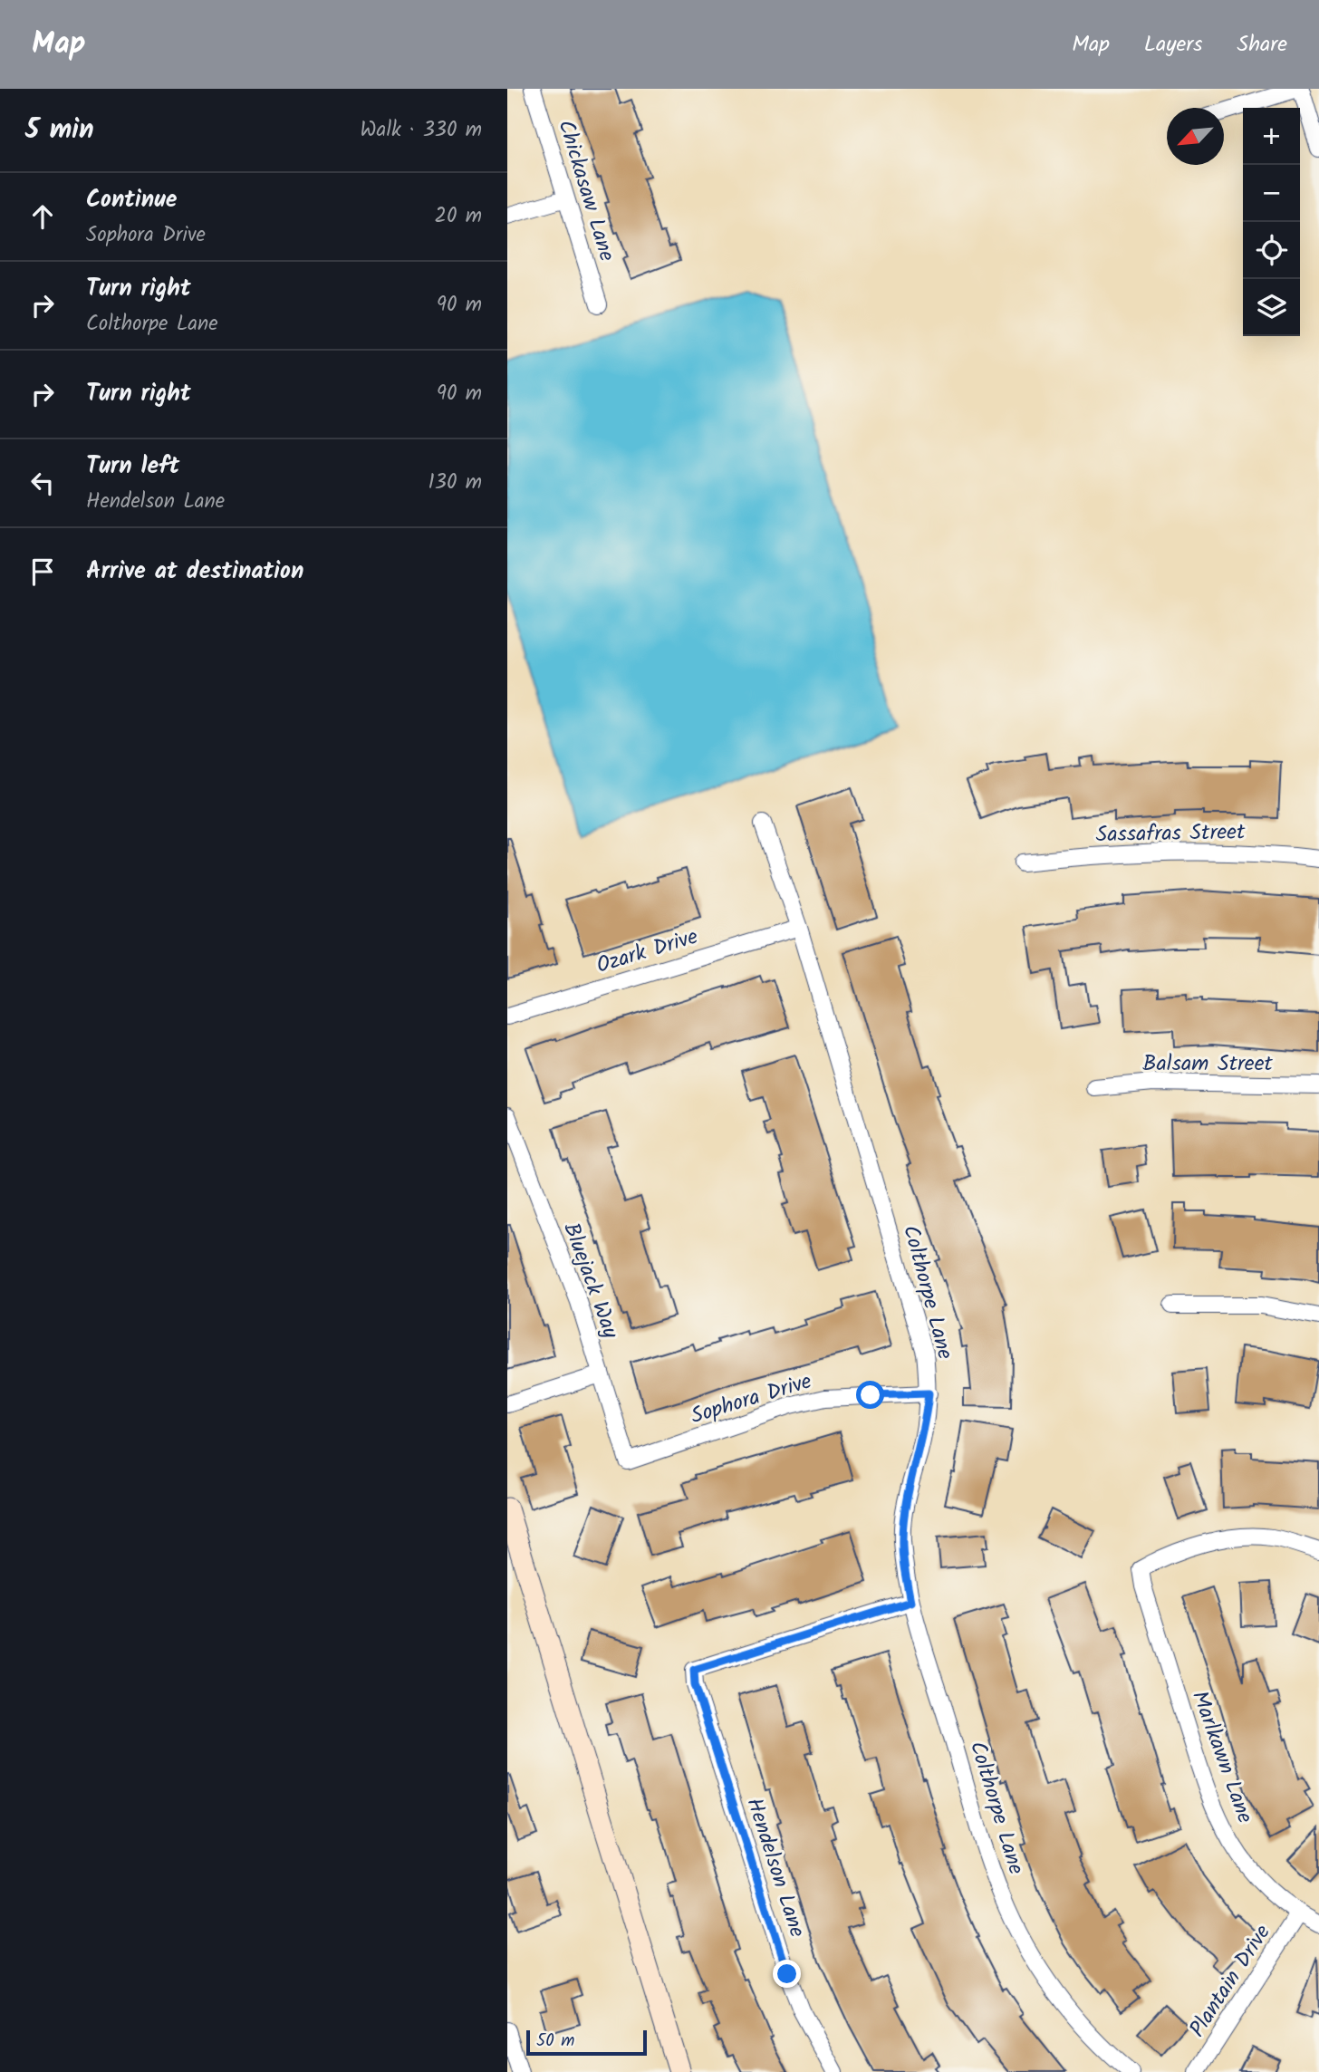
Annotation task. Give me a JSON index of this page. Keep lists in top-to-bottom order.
{
  "streets": {
    "street": [
      "Chickasaw Lane",
      "Sassafras Street",
      "Ozark Drive",
      "Balsam Street",
      "Bluejack Way",
      "Colthorpe Lane",
      "Sophora Drive",
      "Marlkawn Lane",
      "Hendelson Lane",
      "Plantain Drive"
    ]
  },
  "crossings": [
    ["Ozark Drive", "Colthorpe Lane"],
    ["Bluejack Way", "Sophora Drive"],
    ["Colthorpe Lane", "Sophora Drive"],
    ["Colthorpe Lane", "Hendelson Lane"],
    ["Marlkawn Lane", "Plantain Drive"]
  ],
  "scale_bar": "50 m",
  "north": "bottom left",
  "page": {
    "header": "Map",
    "nav": ["Map", "Layers", "Share"],
    "heading": ["5 min", "Walk · 330 m"],
    "map_buttons": ["+", "−"],
    "list": [
      ["Continue", "Sophora Drive", "20 m"],
      ["Turn right", "Colthorpe Lane", "90 m"],
      ["Turn right", "90 m"],
      ["Turn left", "Hendelson Lane", "130 m"],
      "Arrive at destination"
    ],
    "scale": "50 m"
  }
}
